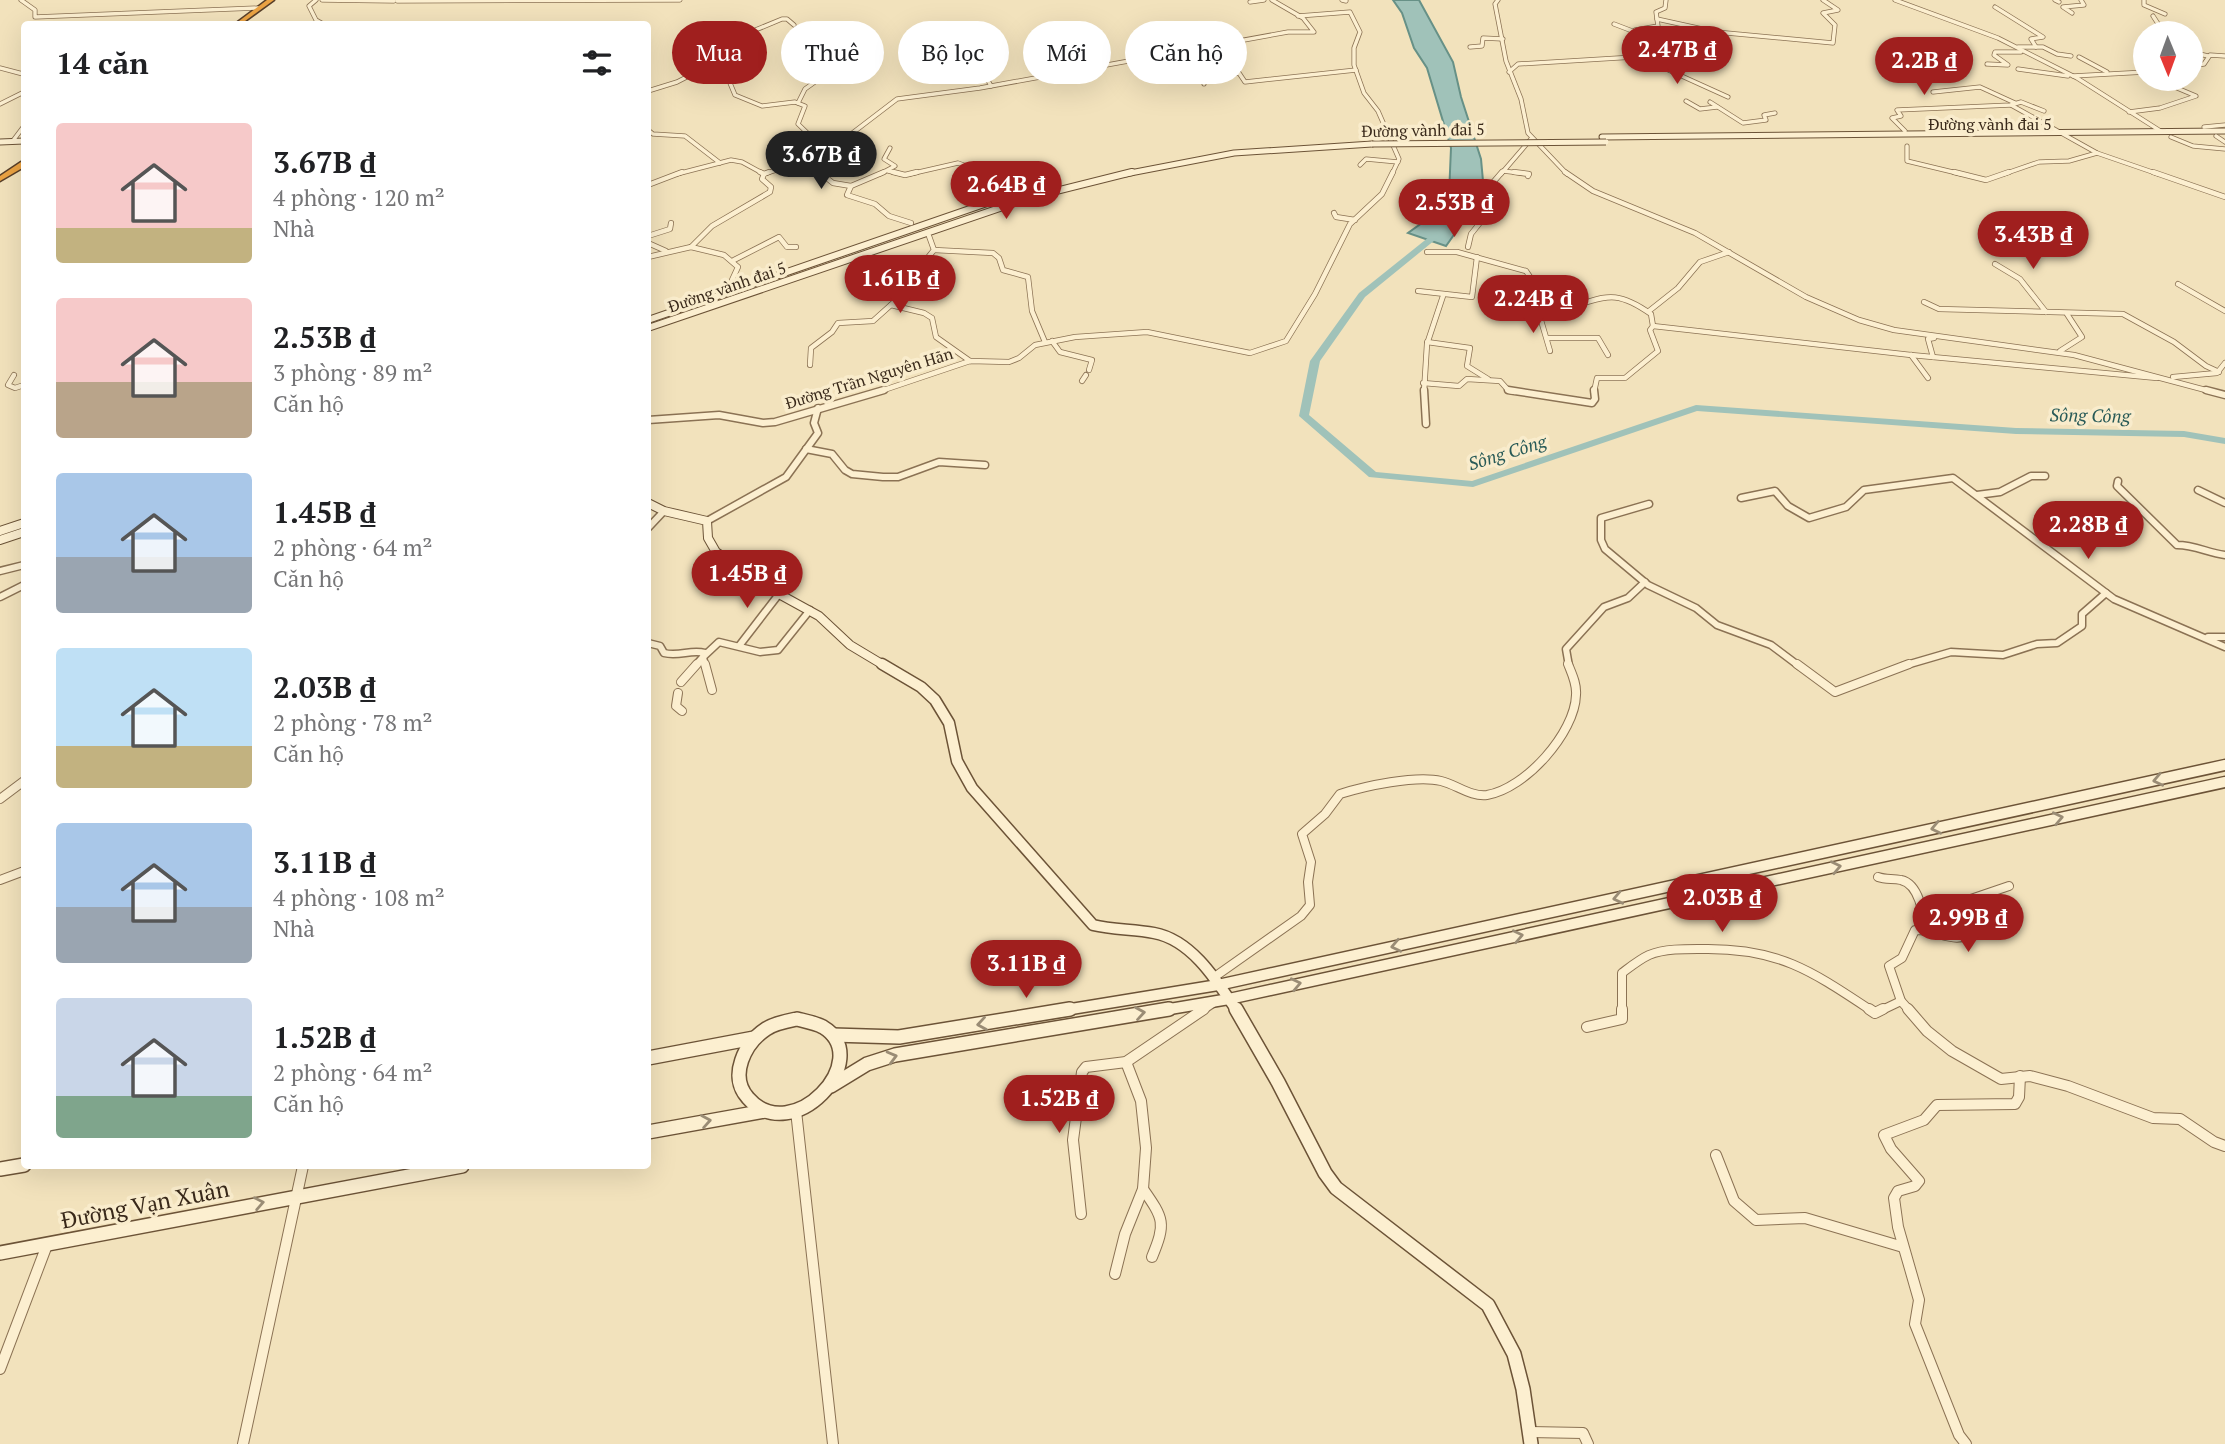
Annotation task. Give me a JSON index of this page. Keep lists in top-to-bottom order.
{
  "streets": {
    "street": ["Đường vành đai 5", "Đường Trần Nguyên Hãn", "Đường Vạn Xuân"]
  },
  "one_way": ["Đường Vạn Xuân"],
  "water": ["Sông Công"],
  "north": "bottom",
  "page": {
    "chip": [
      "Mua",
      "Thuê",
      "Bộ lọc",
      "Mới",
      "Căn hộ"
    ],
    "heading": "14 căn",
    "price": [
      "2.47B ₫",
      "2.2B ₫",
      "3.67B ₫",
      "2.64B ₫",
      "2.53B ₫",
      "3.43B ₫",
      "1.61B ₫",
      "2.24B ₫",
      "2.28B ₫",
      "1.45B ₫",
      "2.03B ₫",
      "2.99B ₫",
      "3.11B ₫",
      "1.52B ₫"
    ],
    "list": [
      {
        "name": "3.67B ₫",
        "note": "4 phòng · 120 m² · Nhà"
      },
      {
        "name": "2.53B ₫",
        "note": "3 phòng · 89 m² · Căn hộ"
      },
      {
        "name": "1.45B ₫",
        "note": "2 phòng · 64 m² · Căn hộ"
      },
      {
        "name": "2.03B ₫",
        "note": "2 phòng · 78 m² · Căn hộ"
      },
      {
        "name": "3.11B ₫",
        "note": "4 phòng · 108 m² · Nhà"
      },
      {
        "name": "1.52B ₫",
        "note": "2 phòng · 64 m² · Căn hộ"
      }
    ]
  }
}
